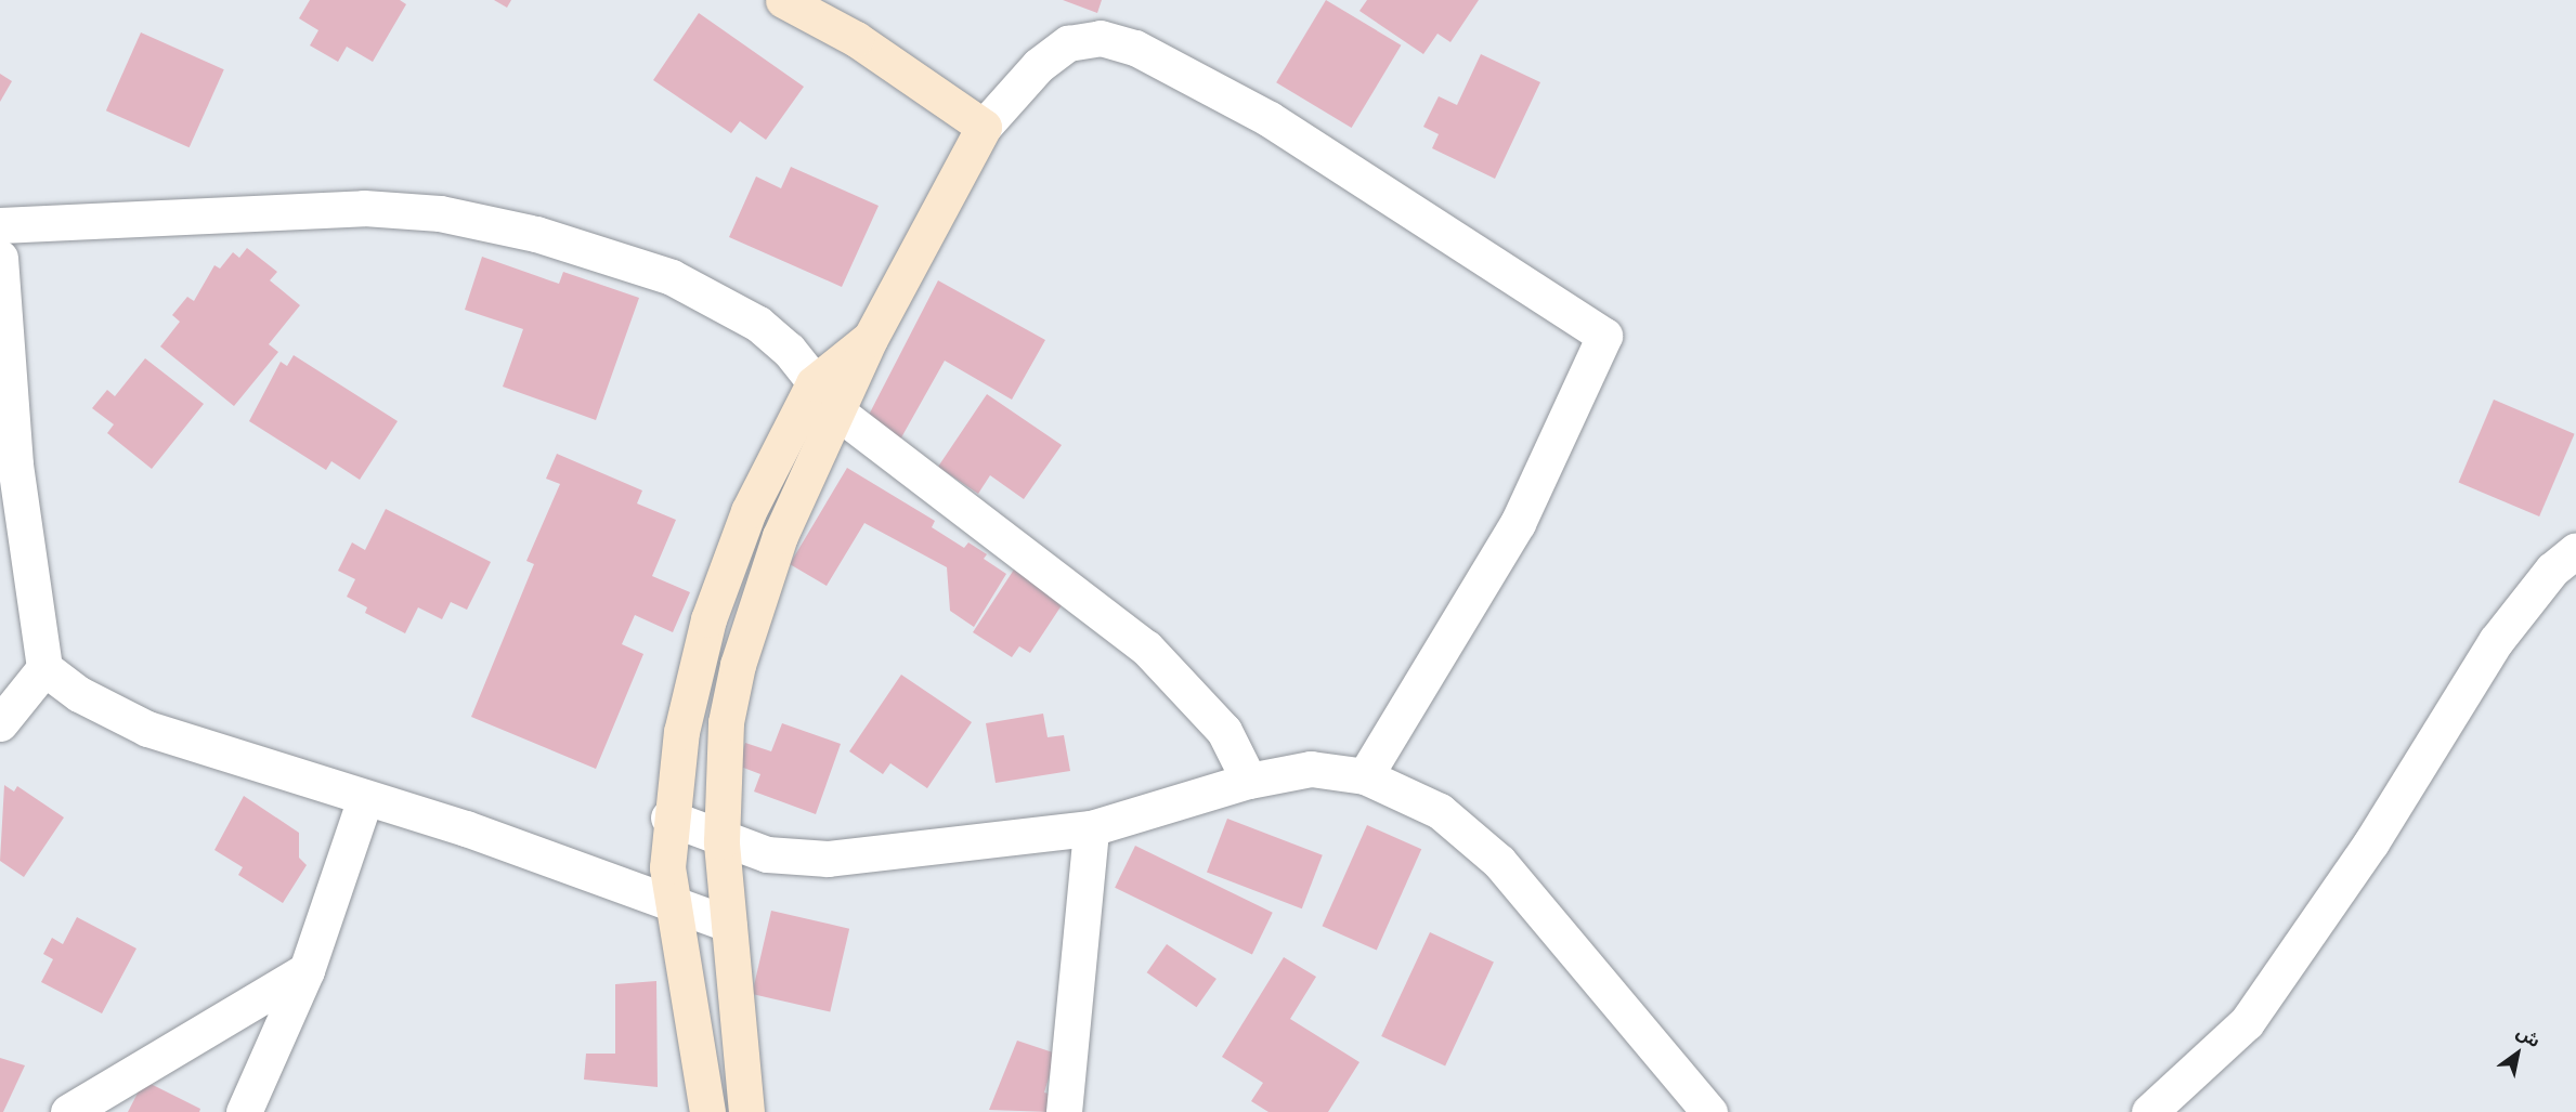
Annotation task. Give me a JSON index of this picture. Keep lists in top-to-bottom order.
{
  "north": "top right"
}
